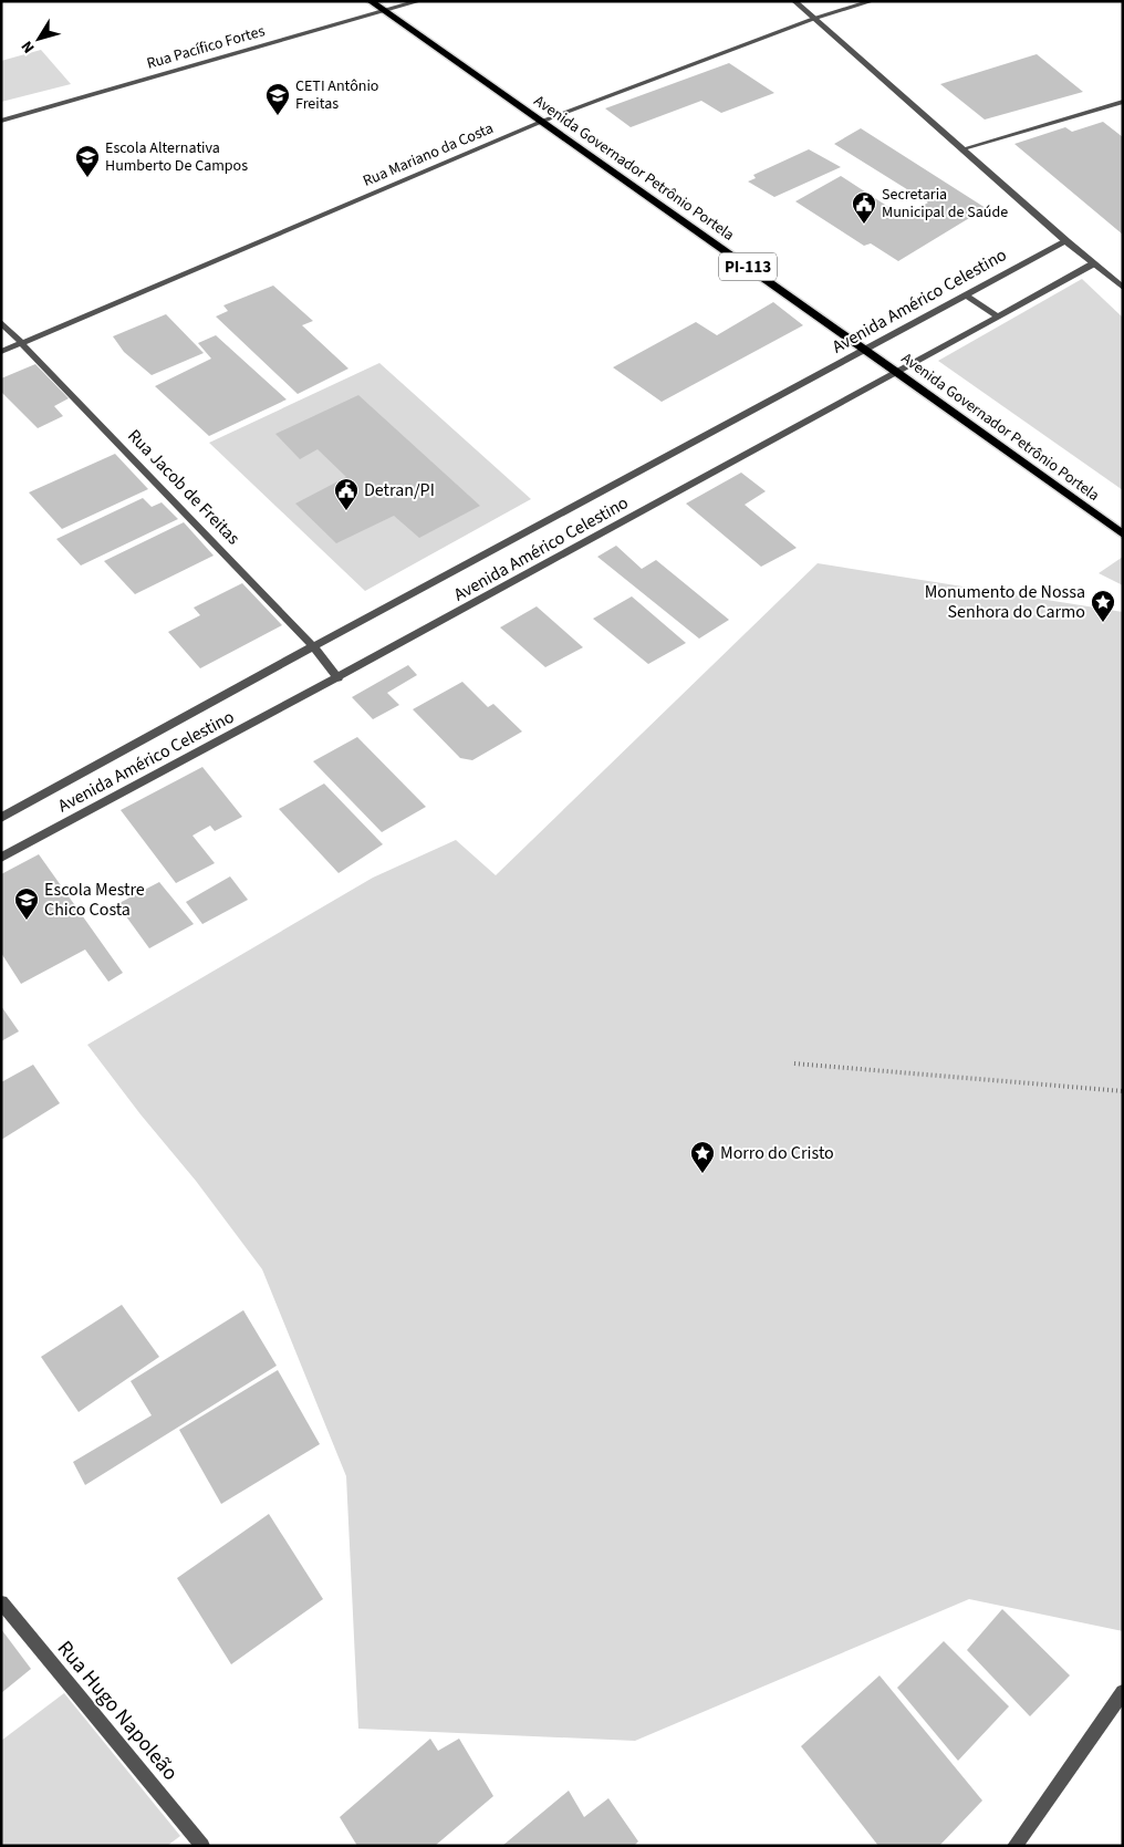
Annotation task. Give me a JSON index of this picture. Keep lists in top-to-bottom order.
{
  "streets": {
    "main road": ["Avenida Governador Petrônio Portela", "PI-113"],
    "street": [
      "Rua Pacífico Fortes",
      "Rua Mariano da Costa",
      "Avenida Américo Celestino",
      "Rua Jacob de Freitas",
      "Rua Hugo Napoleão"
    ]
  },
  "crossings": [
    ["Rua Pacífico Fortes", "Avenida Governador Petrônio Portela"],
    ["Rua Mariano da Costa", "Avenida Governador Petrônio Portela"],
    ["Rua Mariano da Costa", "Rua Jacob de Freitas"],
    ["Avenida Governador Petrônio Portela", "Avenida Américo Celestino"],
    ["Avenida Américo Celestino", "Rua Jacob de Freitas"]
  ],
  "places": {
    "school or university": ["CETI Antônio Freitas", "Escola Alternativa Humberto De Campos", "Escola Mestre Chico Costa"],
    "public building": ["Secretaria Municipal de Saúde", "Detran/PI"],
    "place": ["Monumento de Nossa Senhora do Carmo", "Morro do Cristo"]
  },
  "north": "bottom left"
}
